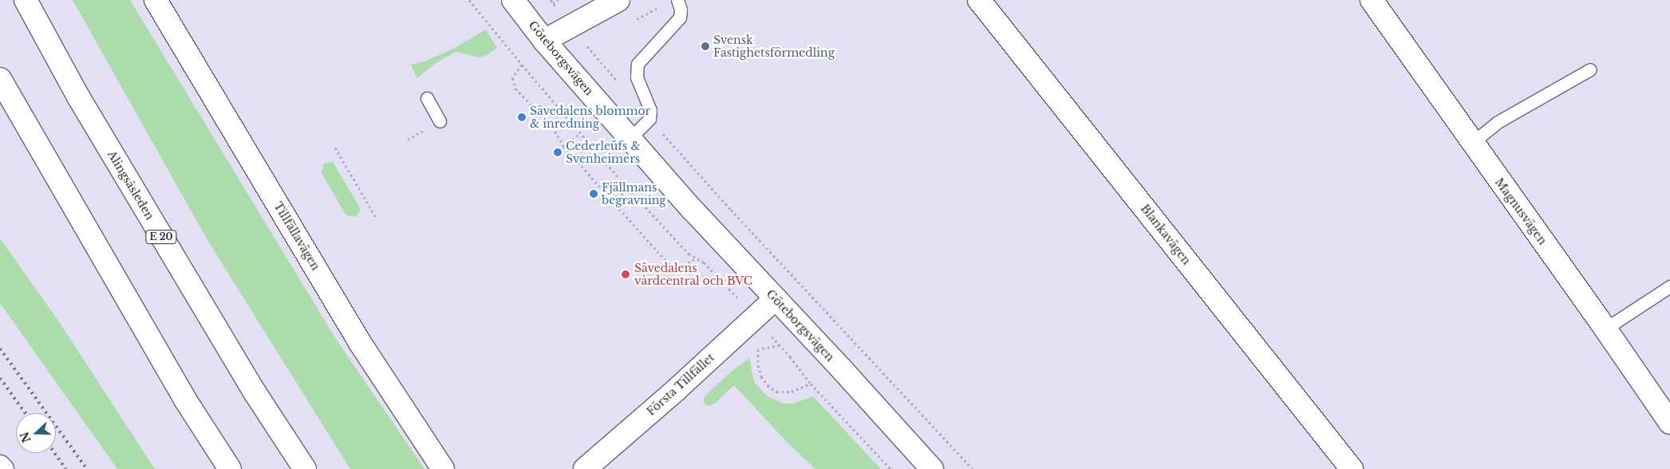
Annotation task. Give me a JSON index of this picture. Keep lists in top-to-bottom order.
{
  "streets": {
    "main road": [
      "Göteborgsvägen",
      "Alingsåsleden",
      "Magnusvägen",
      "Blankavägen",
      "Tillfällavägen",
      "E 20",
      "Första Tillfället"
    ]
  },
  "crossings": [
    ["Göteborgsvägen", "Första Tillfället"]
  ],
  "places": [
    "Svensk Fastighetsförmedling",
    "Sävedalens blommor & inredning",
    "Cederleüfs & Svenheimers",
    "Fjällmans begravning",
    "Sävedalens vårdcentral och BVC"
  ],
  "north": "left"
}
